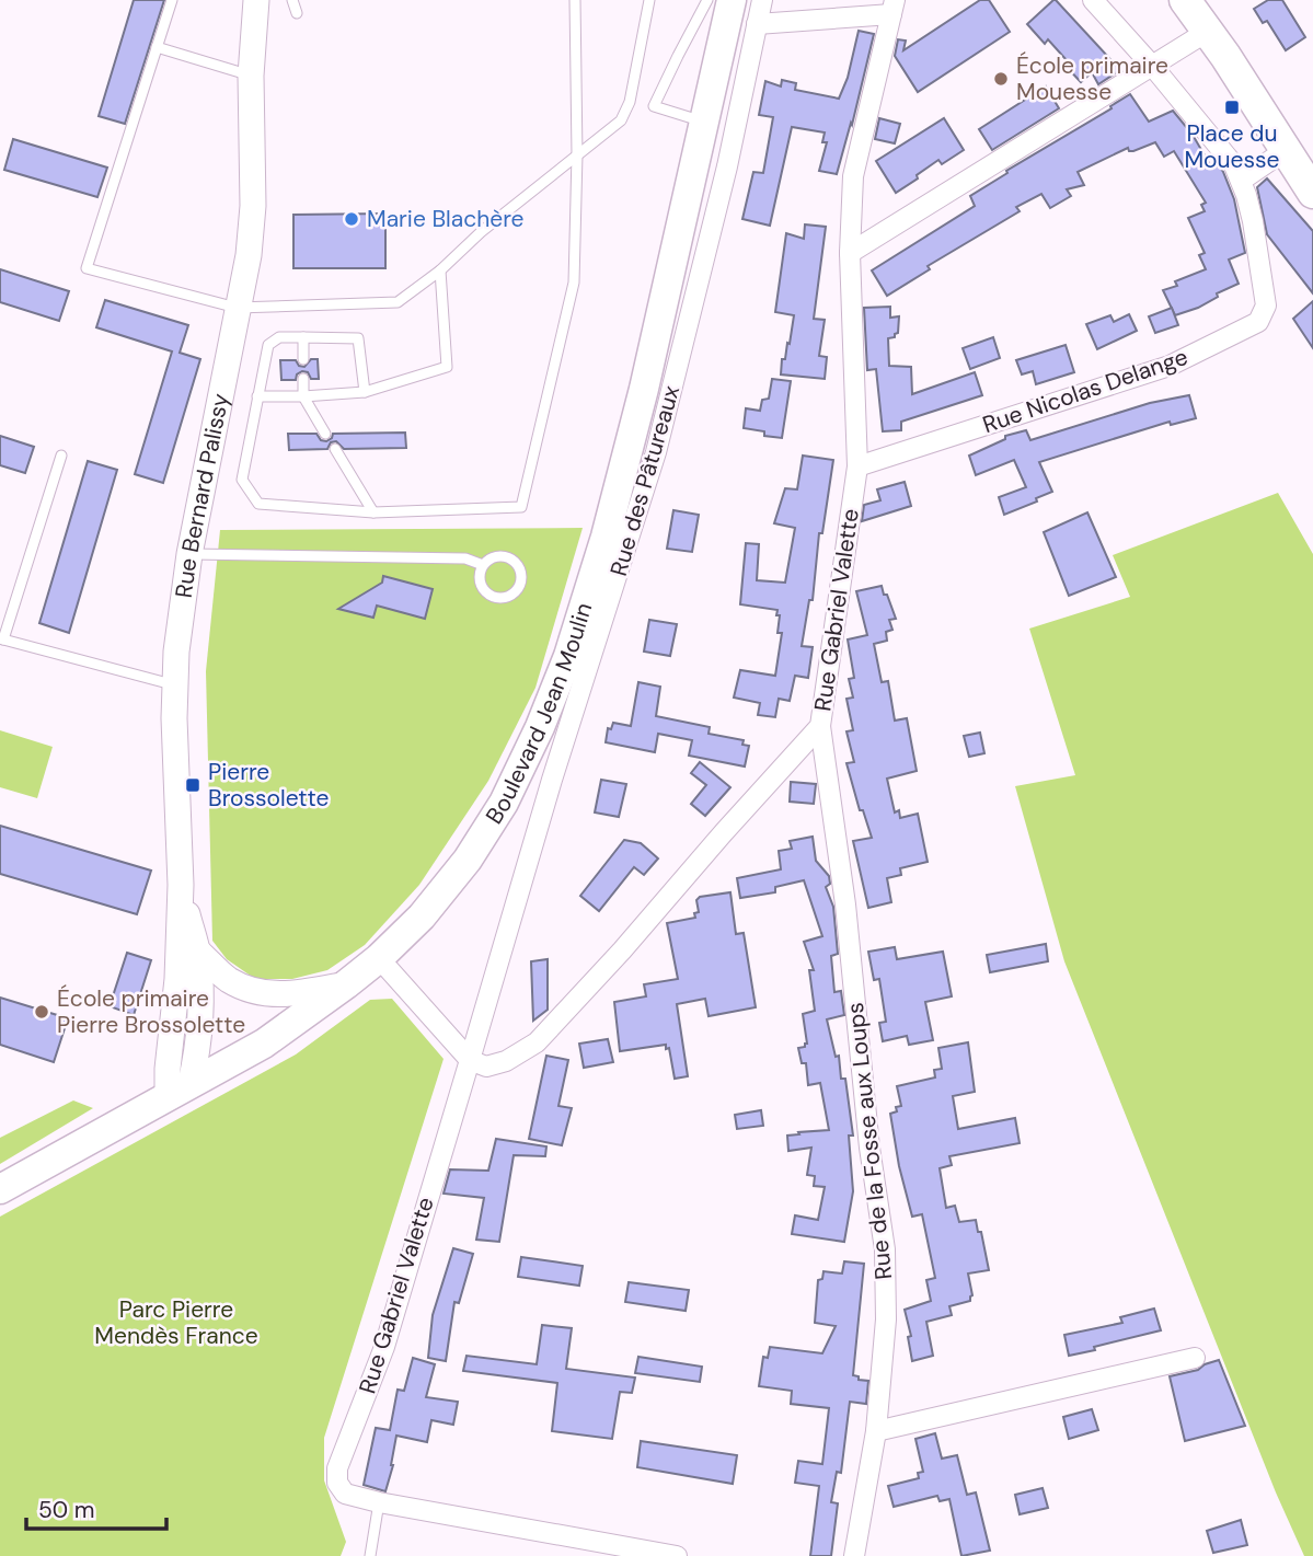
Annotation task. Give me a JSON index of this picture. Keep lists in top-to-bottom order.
{
  "streets": {
    "main road": ["Boulevard Jean Moulin"],
    "street": [
      "Rue Nicolas Delange",
      "Rue des Pâtureaux",
      "Rue Bernard Palissy",
      "Rue Gabriel Valette",
      "Rue de la Fosse aux Loups"
    ]
  },
  "crossings": [
    ["Rue Nicolas Delange", "Rue Gabriel Valette"],
    ["Rue des Pâtureaux", "Rue Gabriel Valette"],
    ["Rue Bernard Palissy", "Boulevard Jean Moulin"],
    ["Rue Gabriel Valette", "Rue de la Fosse aux Loups"]
  ],
  "parks": ["Parc Pierre Mendès France"],
  "places": {
    "other": ["École primaire Mouesse", "Marie Blachère", "École primaire Pierre Brossolette"],
    "transit": ["Place du Mouesse", "Pierre Brossolette"]
  },
  "scale_bar": "50 m"
}
